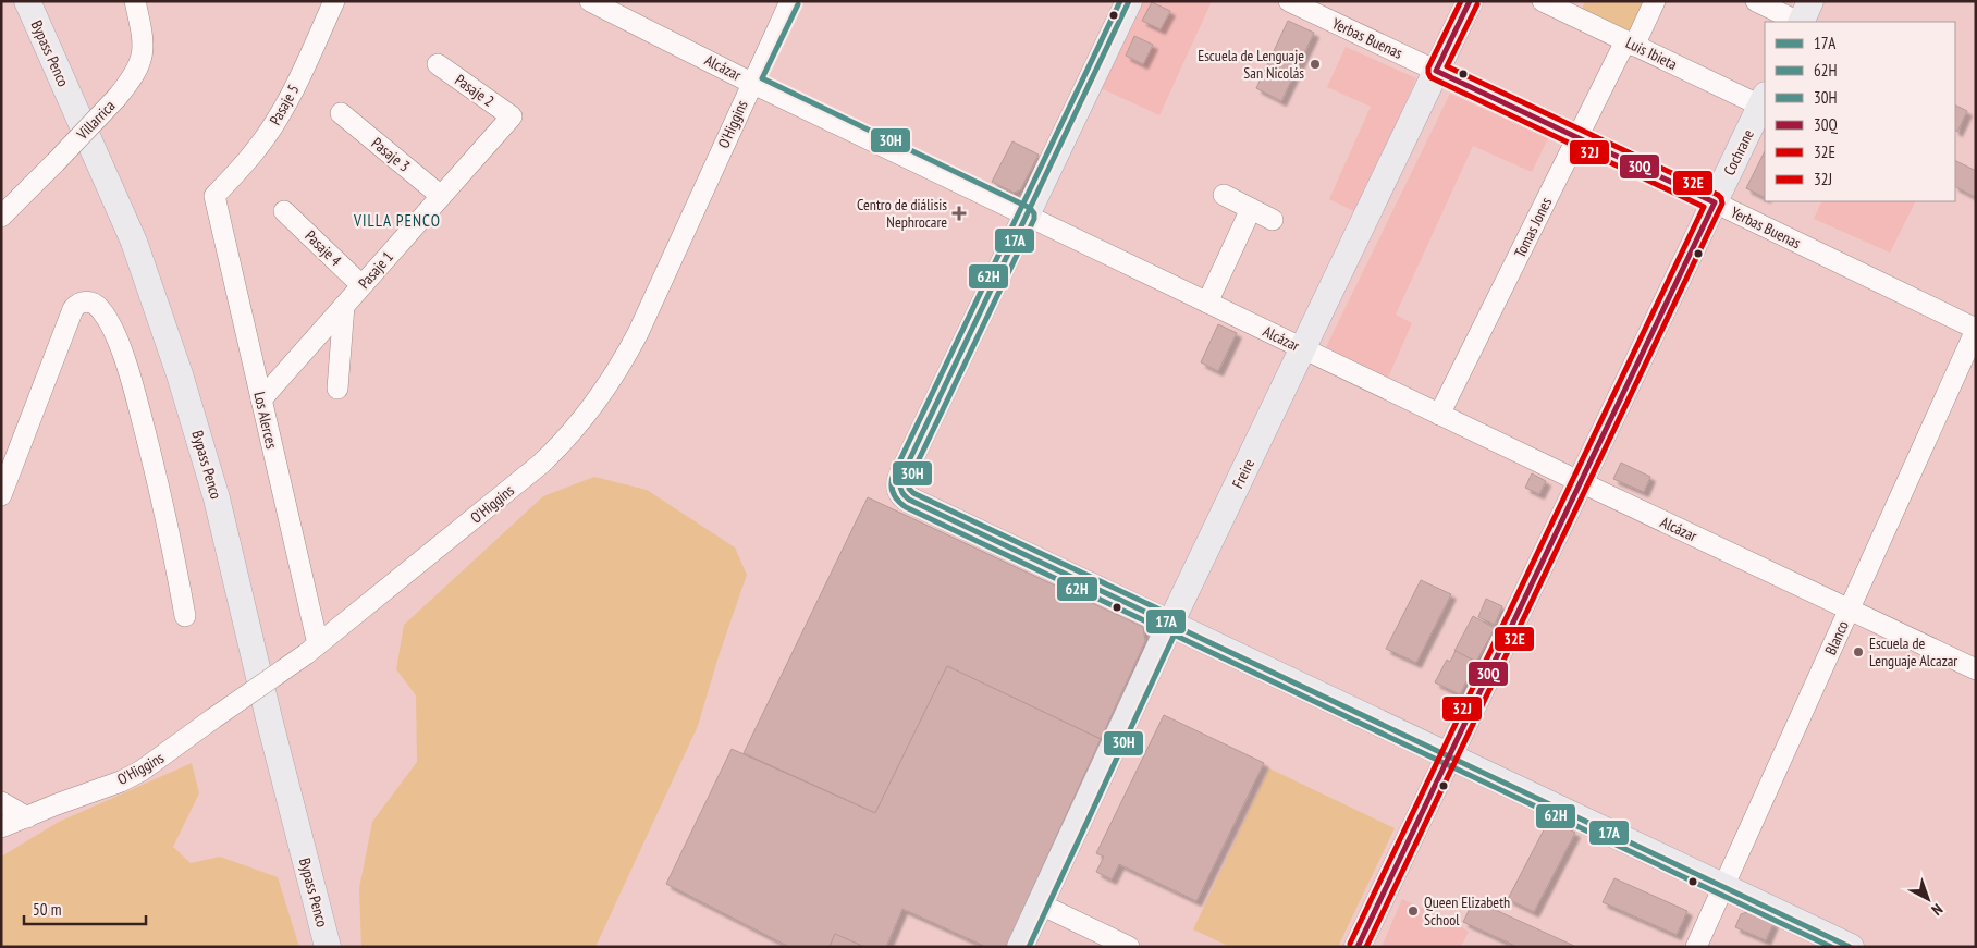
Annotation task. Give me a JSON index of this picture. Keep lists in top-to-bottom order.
{
  "streets": {
    "main road": ["Bypass Penco", "Cochrane", "Freire"],
    "street": [
      "Yerbas Buenas",
      "Luis Ibieta",
      "Alcázar",
      "Pasaje 2",
      "Pasaje 5",
      "Villarrica",
      "O'Higgins",
      "Pasaje 3",
      "Tomas Jones",
      "Pasaje 4",
      "Pasaje 1",
      "Los Alerces",
      "Blanco"
    ]
  },
  "crossings": [
    ["Yerbas Buenas", "Cochrane"],
    ["Yerbas Buenas", "Tomas Jones"],
    ["Yerbas Buenas", "Freire"],
    ["Yerbas Buenas", "Blanco"],
    ["Luis Ibieta", "Cochrane"],
    ["Luis Ibieta", "Tomas Jones"],
    ["Alcázar", "O'Higgins"],
    ["Alcázar", "Cochrane"],
    ["Alcázar", "Tomas Jones"],
    ["Alcázar", "Freire"],
    ["Alcázar", "Blanco"],
    ["Pasaje 2", "Pasaje 1"],
    ["Pasaje 5", "Los Alerces"],
    ["O'Higgins", "Los Alerces"],
    ["Pasaje 3", "Pasaje 1"],
    ["Pasaje 4", "Pasaje 1"],
    ["Pasaje 1", "Los Alerces"]
  ],
  "districts": ["VILLA PENCO"],
  "places": {
    "other": ["Escuela de Lenguaje San Nicolás", "Escuela de Lenguaje Alcazar", "Queen Elizabeth School"],
    "health": ["Centro de diálisis Nephrocare"]
  },
  "lines": [
    "transit line 17A",
    "transit line 62H",
    "transit line 30Q",
    "transit line 32J",
    "transit line 30H",
    "transit line 32E"
  ],
  "legend": [
    "17A",
    "62H",
    "30H",
    "30Q",
    "32E",
    "32J"
  ],
  "scale_bar": "50 m",
  "north": "bottom right"
}
